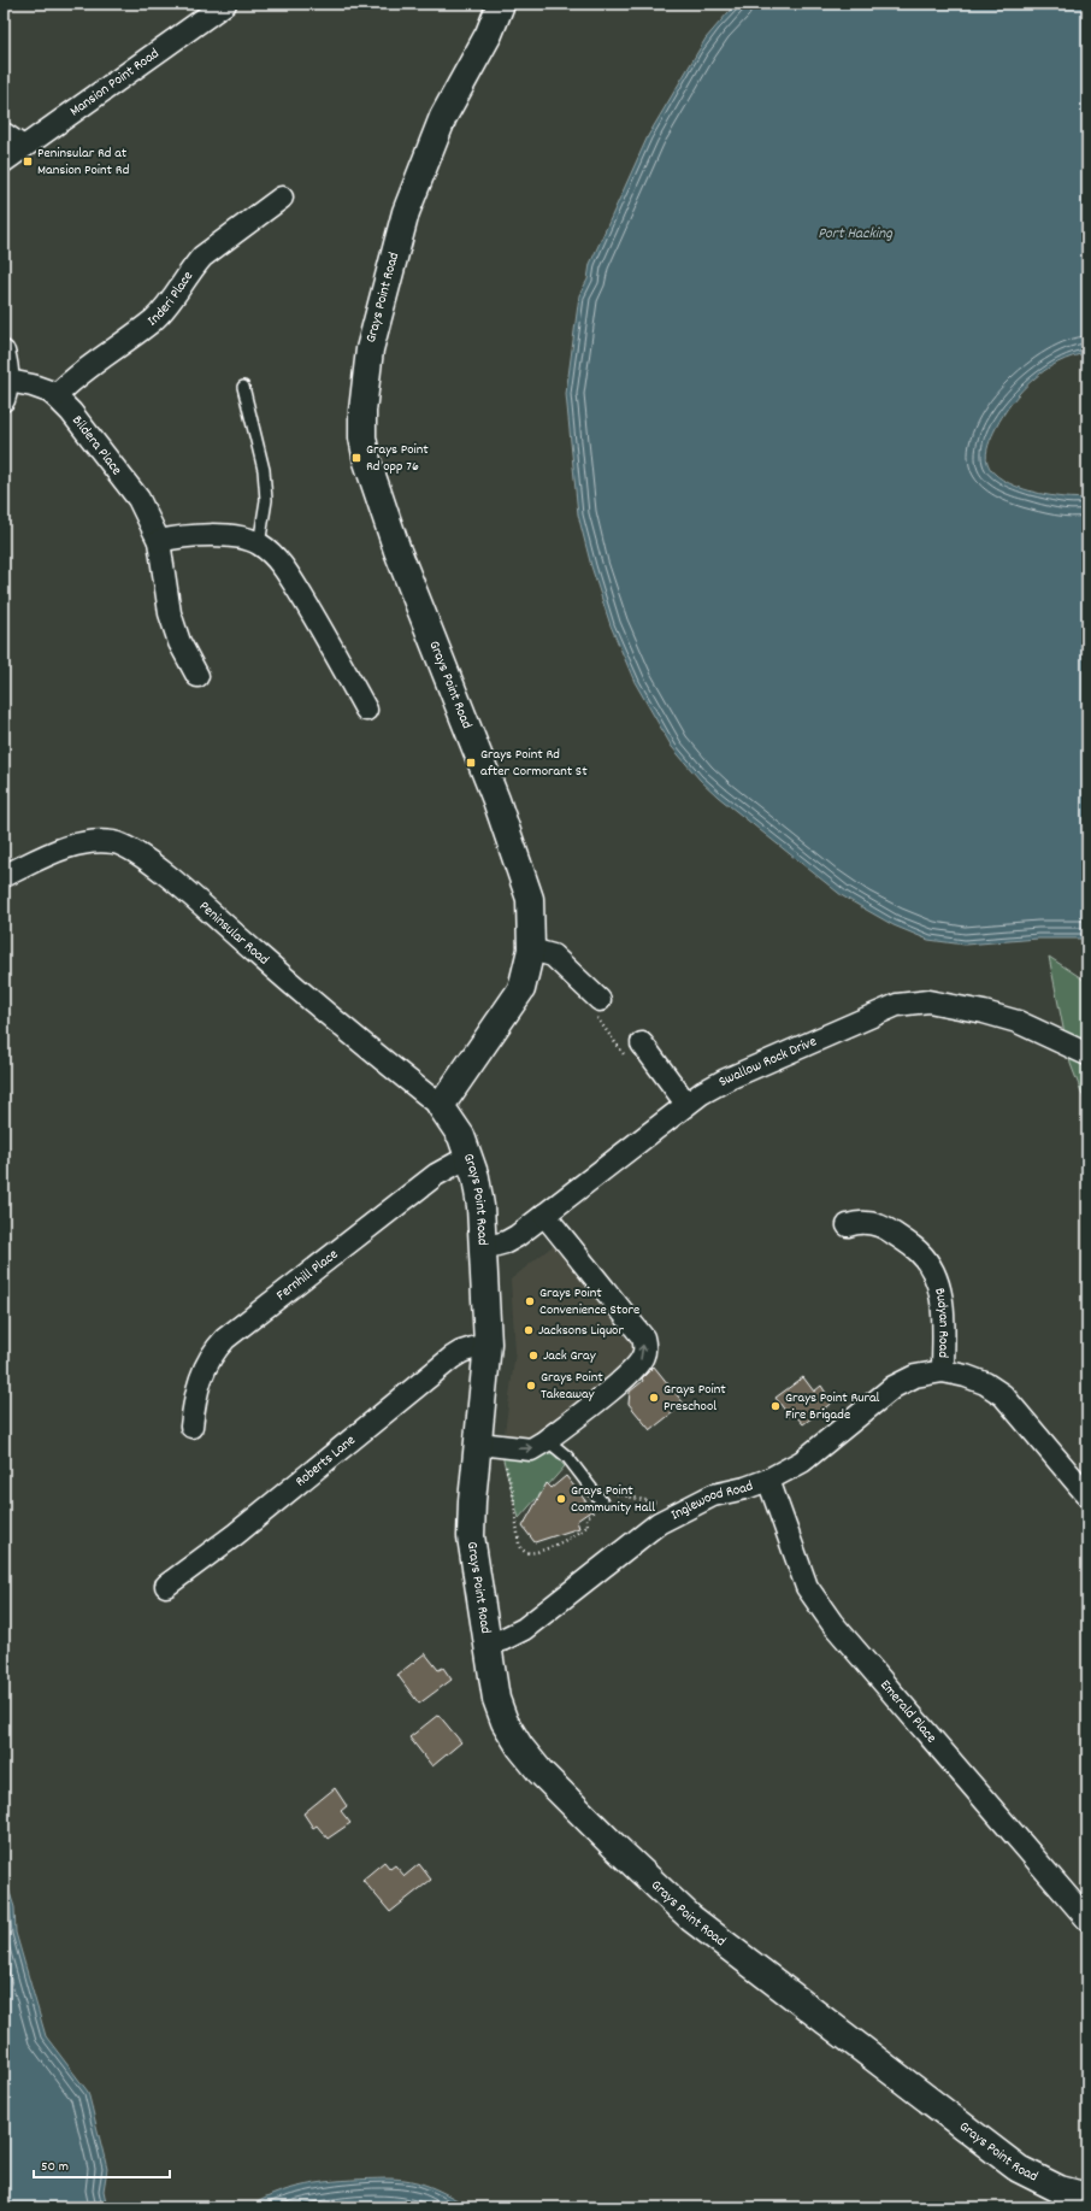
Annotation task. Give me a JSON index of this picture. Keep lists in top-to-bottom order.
{
  "streets": {
    "street": [
      "Mansion Point Road",
      "Inderi Place",
      "Grays Point Road",
      "Bildera Place",
      "Peninsular Road",
      "Swallow Rock Drive",
      "Fernhill Place",
      "Budyan Road",
      "Roberts Lane",
      "Inglewood Road",
      "Emerald Place"
    ]
  },
  "crossings": [
    ["Inderi Place", "Bildera Place"],
    ["Grays Point Road", "Peninsular Road"],
    ["Grays Point Road", "Swallow Rock Drive"],
    ["Grays Point Road", "Fernhill Place"],
    ["Grays Point Road", "Roberts Lane"],
    ["Grays Point Road", "Inglewood Road"],
    ["Budyan Road", "Inglewood Road"],
    ["Inglewood Road", "Emerald Place"]
  ],
  "water": ["Port Hacking"],
  "places": {
    "transit": ["Peninsular Rd at Mansion Point Rd", "Grays Point Rd opp 76", "Grays Point Rd after Cormorant St"],
    "other": [
      "Grays Point Convenience Store",
      "Jacksons Liquor",
      "Jack Gray",
      "Grays Point Takeaway",
      "Grays Point Preschool",
      "Grays Point Rural Fire Brigade",
      "Grays Point Community Hall"
    ]
  },
  "scale_bar": "50 m"
}
